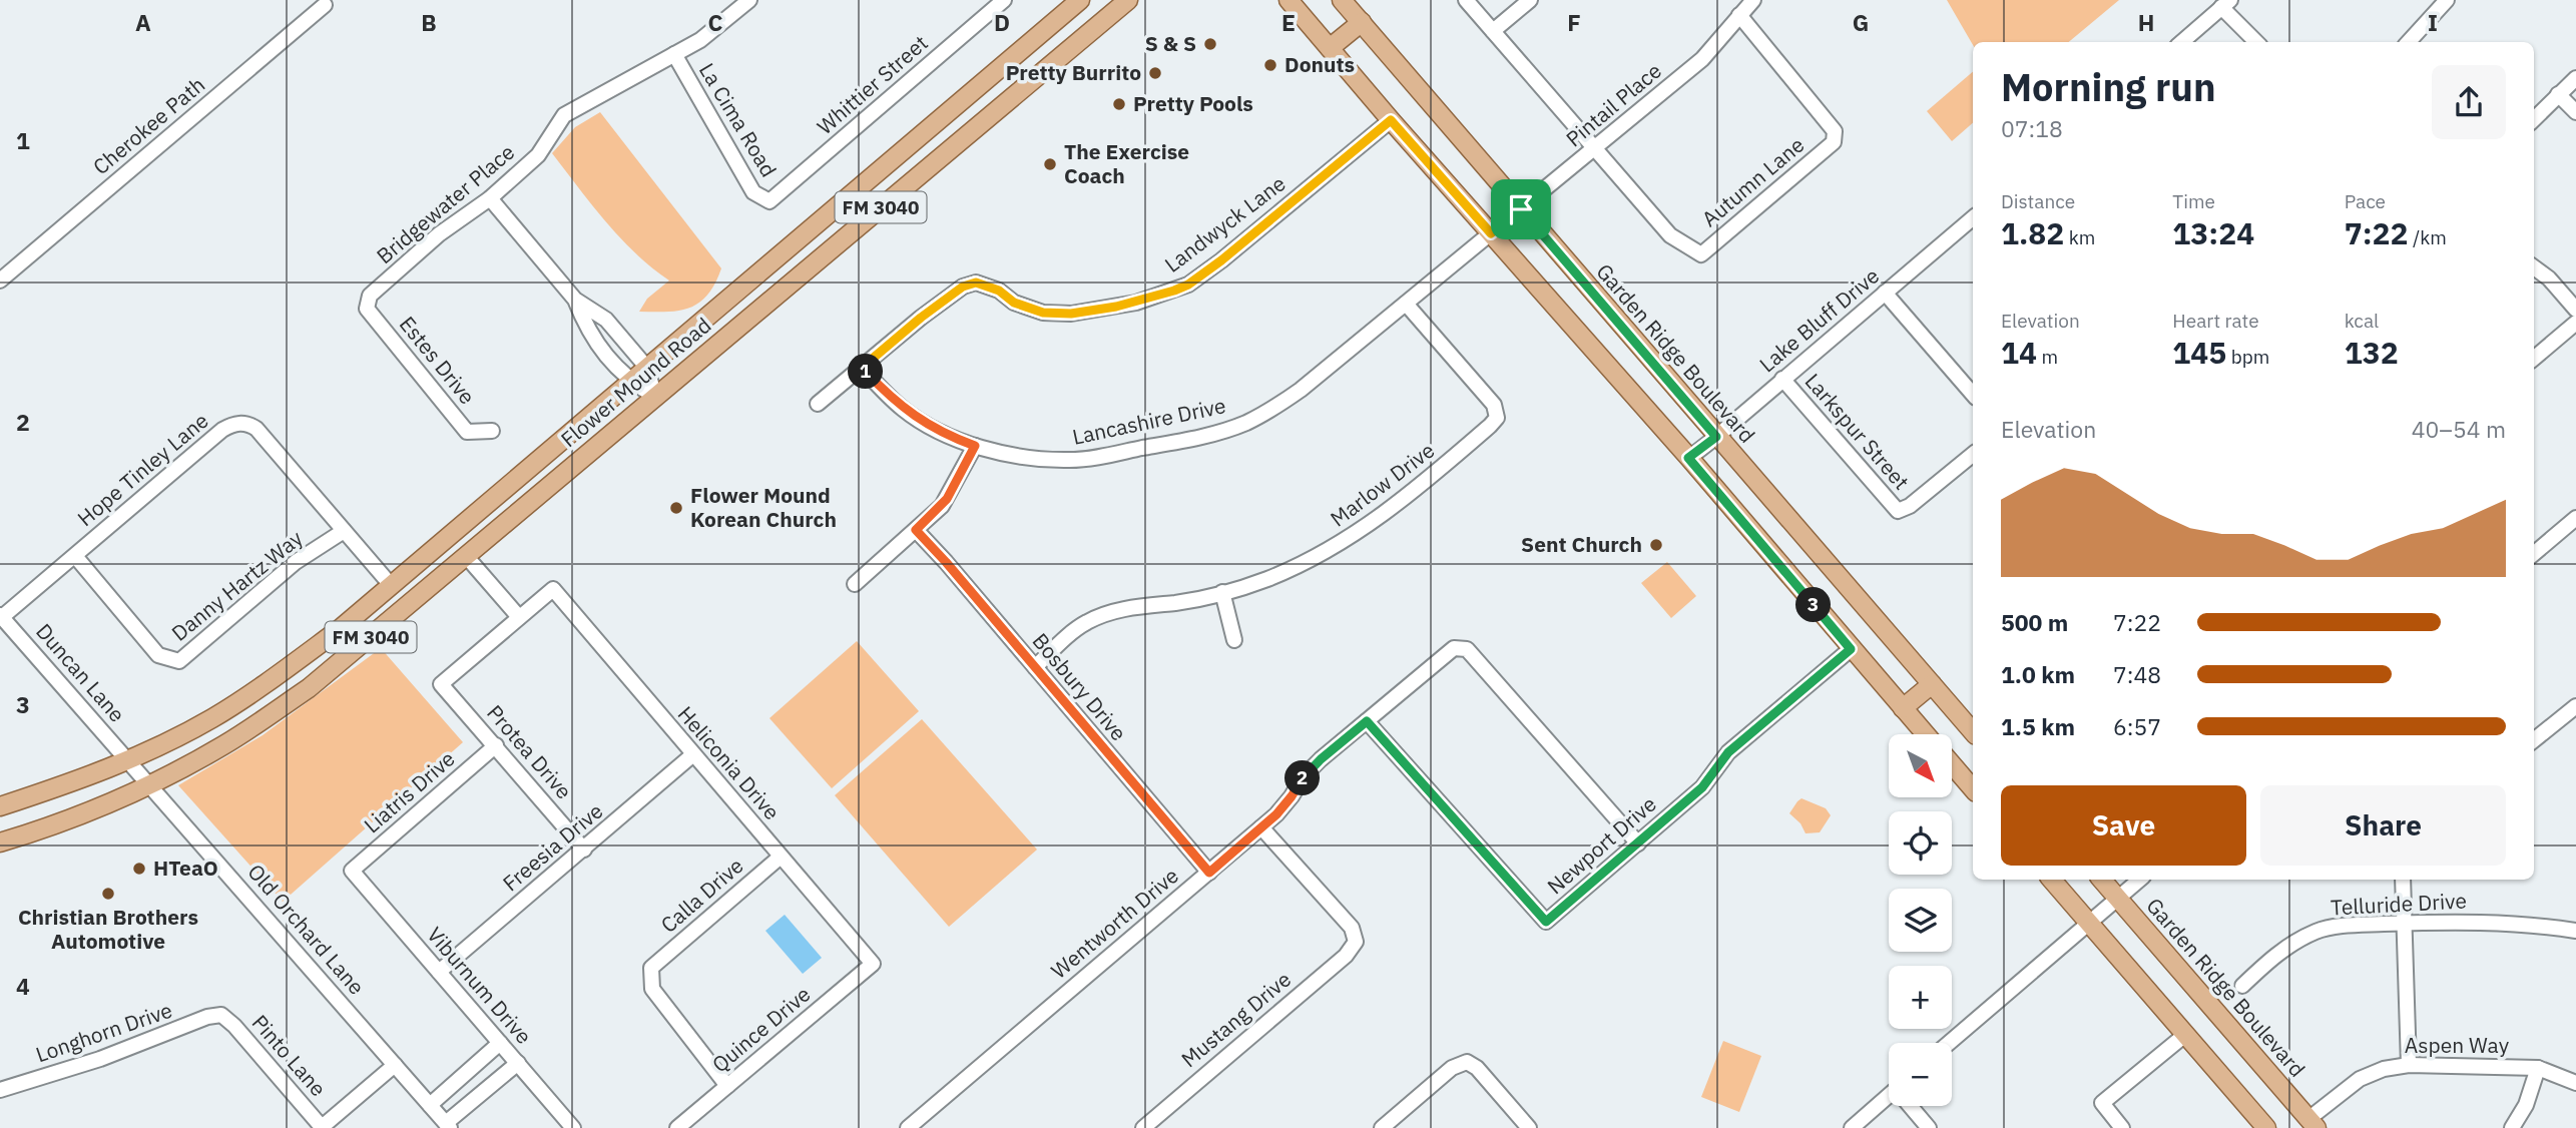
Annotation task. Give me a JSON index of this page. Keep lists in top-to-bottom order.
{
  "streets": {
    "main road": ["FM 3040", "Garden Ridge Boulevard", "Flower Mound Road"],
    "street": [
      "Whittier Street",
      "Pintail Place",
      "La Cima Road",
      "Cherokee Path",
      "Autumn Lane",
      "Bridgewater Place",
      "Landwyck Lane",
      "Lake Bluff Drive",
      "Estes Drive",
      "Lancashire Drive",
      "Larkspur Street",
      "Hope Tinley Lane",
      "Marlow Drive",
      "Danny Hartz Way",
      "Duncan Lane",
      "Bosbury Drive",
      "Protea Drive",
      "Heliconia Drive",
      "Liatris Drive",
      "Newport Drive",
      "Freesia Drive",
      "Calla Drive",
      "Telluride Drive",
      "Wentworth Drive",
      "Old Orchard Lane",
      "Viburnum Drive",
      "Mustang Drive",
      "Quince Drive",
      "Longhorn Drive",
      "Aspen Way",
      "Pinto Lane"
    ]
  },
  "crossings": [
    ["Whittier Street", "La Cima Road"],
    ["Pintail Place", "Autumn Lane"],
    ["Pintail Place", "Garden Ridge Boulevard"],
    ["Pintail Place", "Lancashire Drive"],
    ["La Cima Road", "Bridgewater Place"],
    ["Bridgewater Place", "Estes Drive"],
    ["FM 3040", "Flower Mound Road"],
    ["FM 3040", "Duncan Lane"],
    ["FM 3040", "Old Orchard Lane"],
    ["Landwyck Lane", "Lancashire Drive"],
    ["Lake Bluff Drive", "Garden Ridge Boulevard"],
    ["Lake Bluff Drive", "Larkspur Street"],
    ["Garden Ridge Boulevard", "Aspen Way"],
    ["Flower Mound Road", "Hope Tinley Lane"],
    ["Flower Mound Road", "Duncan Lane"],
    ["Flower Mound Road", "Old Orchard Lane"],
    ["Lancashire Drive", "Marlow Drive"],
    ["Hope Tinley Lane", "Danny Hartz Way"],
    ["Hope Tinley Lane", "Duncan Lane"],
    ["Marlow Drive", "Bosbury Drive"],
    ["Duncan Lane", "Old Orchard Lane"],
    ["Bosbury Drive", "Wentworth Drive"],
    ["Protea Drive", "Heliconia Drive"],
    ["Protea Drive", "Liatris Drive"],
    ["Protea Drive", "Freesia Drive"],
    ["Heliconia Drive", "Freesia Drive"],
    ["Heliconia Drive", "Calla Drive"],
    ["Heliconia Drive", "Quince Drive"],
    ["Liatris Drive", "Viburnum Drive"],
    ["Newport Drive", "Wentworth Drive"],
    ["Freesia Drive", "Viburnum Drive"],
    ["Calla Drive", "Quince Drive"],
    ["Wentworth Drive", "Mustang Drive"],
    ["Longhorn Drive", "Pinto Lane"]
  ],
  "places": [
    "S & S",
    "Donuts",
    "Pretty Burrito",
    "Pretty Pools",
    "The Exercise Coach",
    "Flower Mound Korean Church",
    "Sent Church",
    "HTeaO",
    "Christian Brothers Automotive"
  ],
  "north": "bottom right",
  "page": {
    "heading": ["Morning run", "07:18"],
    "stats": [
      ["Distance", "1.82 km"],
      ["Time", "13:24"],
      ["Pace", "7:22 /km"],
      ["Elevation", "14 m"],
      ["Heart rate", "145 bpm"],
      ["kcal", "132"]
    ],
    "pins": ["1", "3", "2"],
    "chart": ["Elevation", "40–54 m"],
    "list": [
      {
        "name": "500 m",
        "note": "7:22"
      },
      {
        "name": "1.0 km",
        "note": "7:48"
      },
      {
        "name": "1.5 km",
        "note": "6:57"
      }
    ],
    "map_buttons": ["+", "−"],
    "buttons": ["Save", "Share"]
  },
  "grid": {
    "columns": [
      "A",
      "B",
      "C",
      "D",
      "E",
      "F",
      "G",
      "H",
      "I"
    ],
    "rows": [
      "1",
      "2",
      "3",
      "4"
    ]
  }
}
